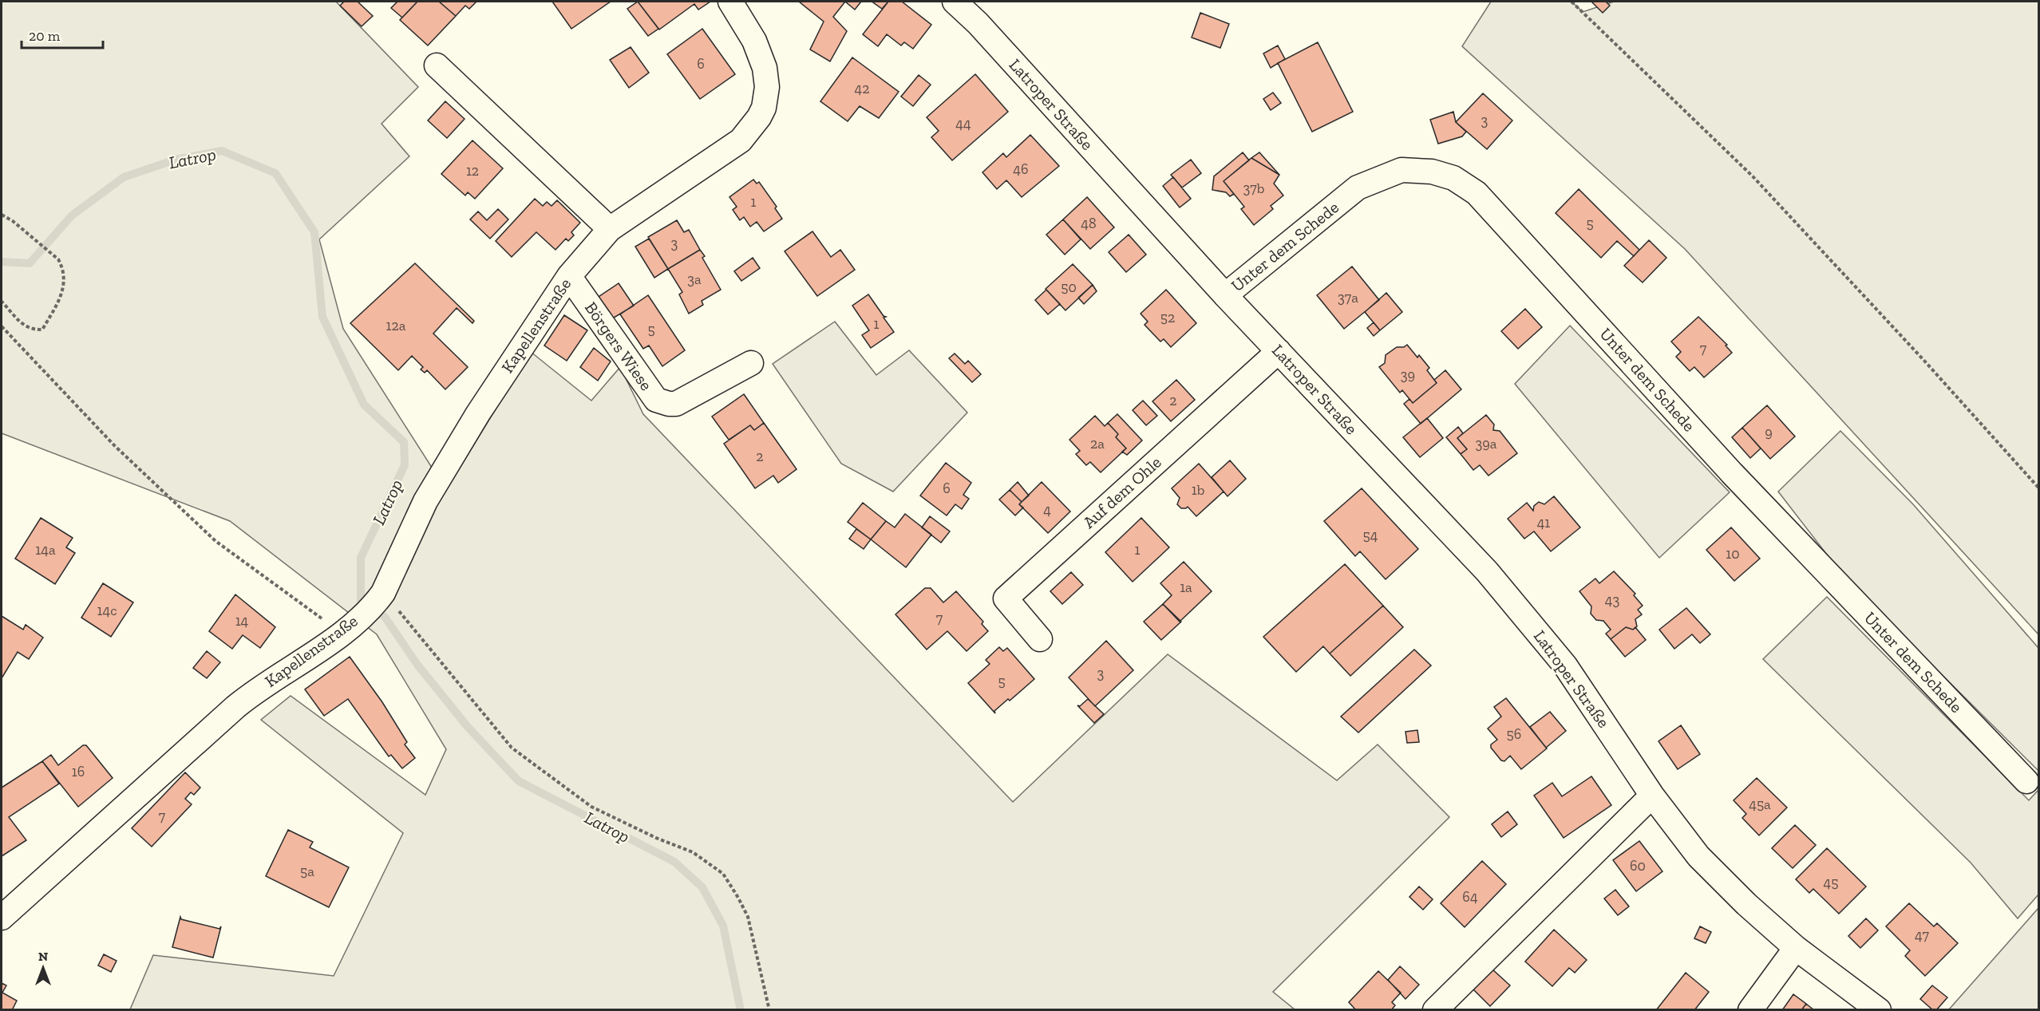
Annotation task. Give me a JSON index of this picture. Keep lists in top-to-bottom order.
{
  "streets": {
    "street": [
      "Latroper Straße",
      "Unter dem Schede",
      "Kapellenstraße",
      "Börgers Wiese",
      "Auf dem Ohle"
    ]
  },
  "crossings": [
    ["Latroper Straße", "Unter dem Schede"],
    ["Latroper Straße", "Auf dem Ohle"],
    ["Kapellenstraße", "Börgers Wiese"]
  ],
  "water": ["Latrop"],
  "house_numbers": [
    "6",
    "42",
    "3",
    "44",
    "46",
    "12",
    "37b",
    "1",
    "48",
    "5",
    "3",
    "3a",
    "50",
    "37a",
    "52",
    "1",
    "12a",
    "5",
    "7",
    "39",
    "2",
    "9",
    "2a",
    "39a",
    "2",
    "6",
    "1b",
    "4",
    "41",
    "54",
    "14a",
    "1",
    "10",
    "1a",
    "43",
    "14c",
    "7",
    "14",
    "3",
    "5",
    "56",
    "16",
    "45a",
    "7",
    "60",
    "5a",
    "45",
    "64",
    "47"
  ],
  "scale_bar": "20 m",
  "north": "top"
}
